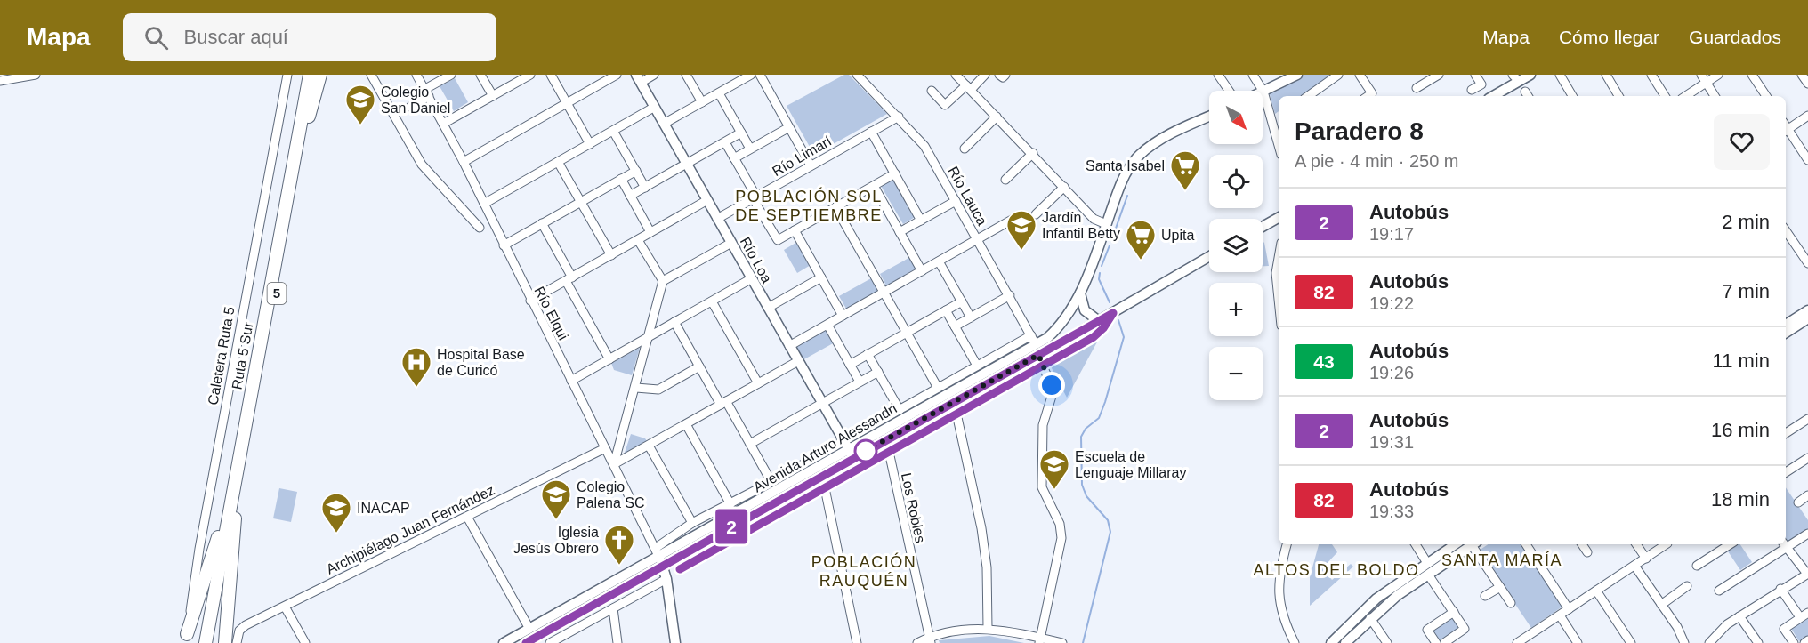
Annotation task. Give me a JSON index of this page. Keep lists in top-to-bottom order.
{
  "streets": {
    "highway": ["5", "Ruta 5 Sur"],
    "main road": ["Río Loa", "Avenida Arturo Alessandri"],
    "street": [
      "Río Limarí",
      "Río Lauca",
      "Río Elqui",
      "Caletera Ruta 5",
      "Los Robles",
      "Archipiélago Juan Fernández"
    ]
  },
  "crossings": [
    ["Río Limarí", "Río Lauca"],
    ["Río Limarí", "Río Loa"],
    ["Río Lauca", "Avenida Arturo Alessandri"],
    ["Río Loa", "Avenida Arturo Alessandri"],
    ["Río Elqui", "Avenida Arturo Alessandri"],
    ["Río Elqui", "Archipiélago Juan Fernández"],
    ["Avenida Arturo Alessandri", "Los Robles"]
  ],
  "districts": [
    "POBLACIÓN SOL DE SEPTIEMBRE",
    "SANTA MARÍA",
    "POBLACIÓN RAUQUÉN",
    "ALTOS DEL BOLDO"
  ],
  "places": {
    "school or university": [
      "Colegio San Daniel",
      "Jardín Infantil Betty",
      "Escuela de Lenguaje Millaray",
      "Colegio Palena SC",
      "INACAP"
    ],
    "supermarket": ["Santa Isabel", "Upita"],
    "hospital": ["Hospital Base de Curicó"],
    "church": ["Iglesia Jesús Obrero"]
  },
  "lines": ["bus line 2"],
  "north": "bottom right",
  "page": {
    "header": "Mapa",
    "search": "Buscar aquí",
    "nav": ["Mapa", "Cómo llegar", "Guardados"],
    "on_map": "2",
    "map_buttons": ["+", "−"],
    "heading": ["Paradero 8", "A pie · 4 min · 250 m"],
    "list": [
      {
        "mark": "2",
        "name": "Autobús",
        "note": "19:17",
        "value": "2 min"
      },
      {
        "mark": "82",
        "name": "Autobús",
        "note": "19:22",
        "value": "7 min"
      },
      {
        "mark": "43",
        "name": "Autobús",
        "note": "19:26",
        "value": "11 min"
      },
      {
        "mark": "2",
        "name": "Autobús",
        "note": "19:31",
        "value": "16 min"
      },
      {
        "mark": "82",
        "name": "Autobús",
        "note": "19:33",
        "value": "18 min"
      }
    ]
  }
}
